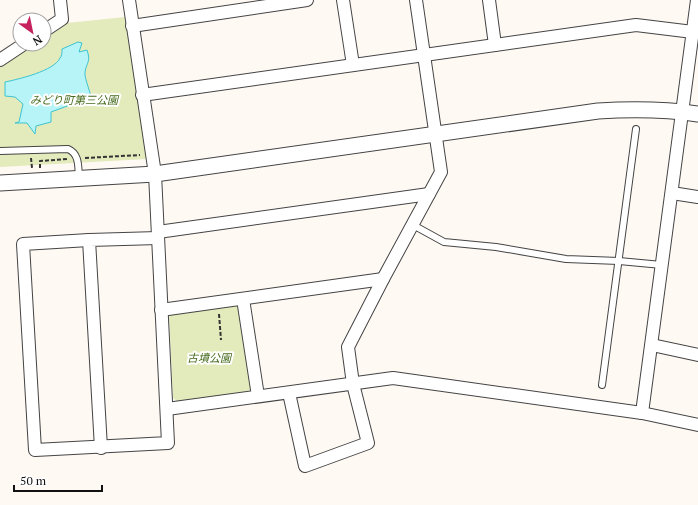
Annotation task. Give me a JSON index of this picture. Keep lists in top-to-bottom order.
{
  "parks": ["みどり町第三公園", "古墳公園"],
  "scale_bar": "50 m",
  "north": "bottom right"
}
